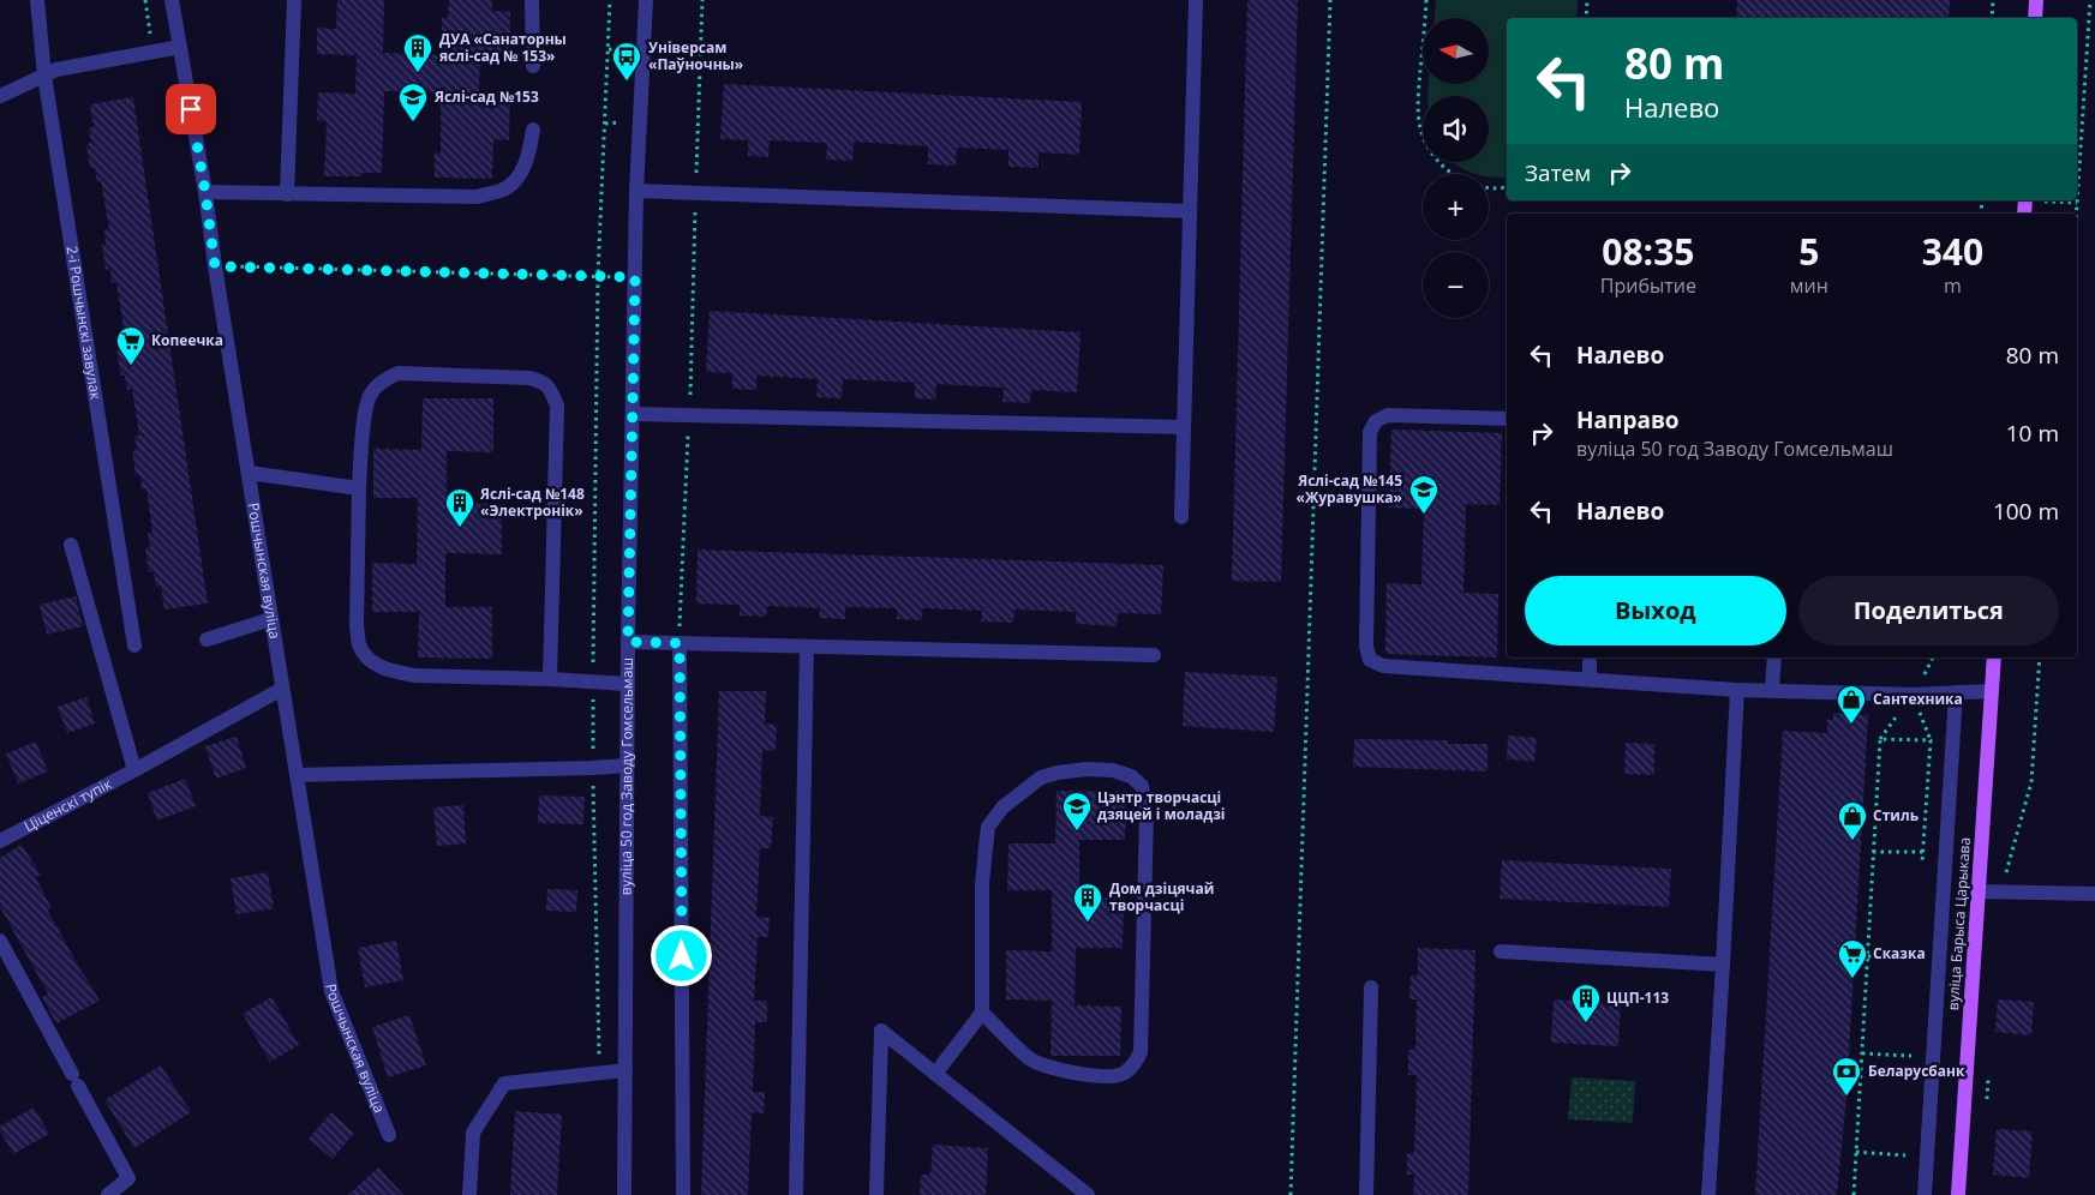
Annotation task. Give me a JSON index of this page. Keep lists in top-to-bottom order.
{
  "streets": {
    "main road": ["вуліца Барыса Царыкава"],
    "street": [
      "2-і Рошчынскі завулак",
      "Рошчынская вуліца",
      "вуліца 50 год Заводу Гомсельмаш",
      "Ціценскі тупік"
    ]
  },
  "crossings": [
    ["Рошчынская вуліца", "Ціценскі тупік"]
  ],
  "places": {
    "building": [
      "ДУА «Санаторны яслі-сад № 153»",
      "Яслі-сад №148 «Электронік»",
      "Дом дзіцячай творчасці",
      "ЦЦП-113"
    ],
    "bus stop": ["Універсам «Паўночны»"],
    "school or university": ["Яслі-сад №153", "Яслі-сад №145 «Журавушка»", "Цэнтр творчасці дзяцей і моладзі"],
    "supermarket": ["Копеечка", "Сказка"],
    "shop": ["Сантехника", "Стиль"],
    "bank": ["Беларусбанк"]
  },
  "north": "left",
  "page": {
    "map_buttons": ["+", "−"],
    "turn": ["80 m", "Налево"],
    "then": "Затем",
    "eta": [
      "08:35",
      "Прибытие",
      "5",
      "мин",
      "340",
      "m"
    ],
    "list": [
      {
        "name": "Налево",
        "value": "80 m"
      },
      {
        "name": "Направо",
        "note": "вуліца 50 год Заводу Гомсельмаш",
        "value": "10 m"
      },
      {
        "name": "Налево",
        "value": "100 m"
      }
    ],
    "buttons": ["Выход", "Поделиться"]
  }
}
